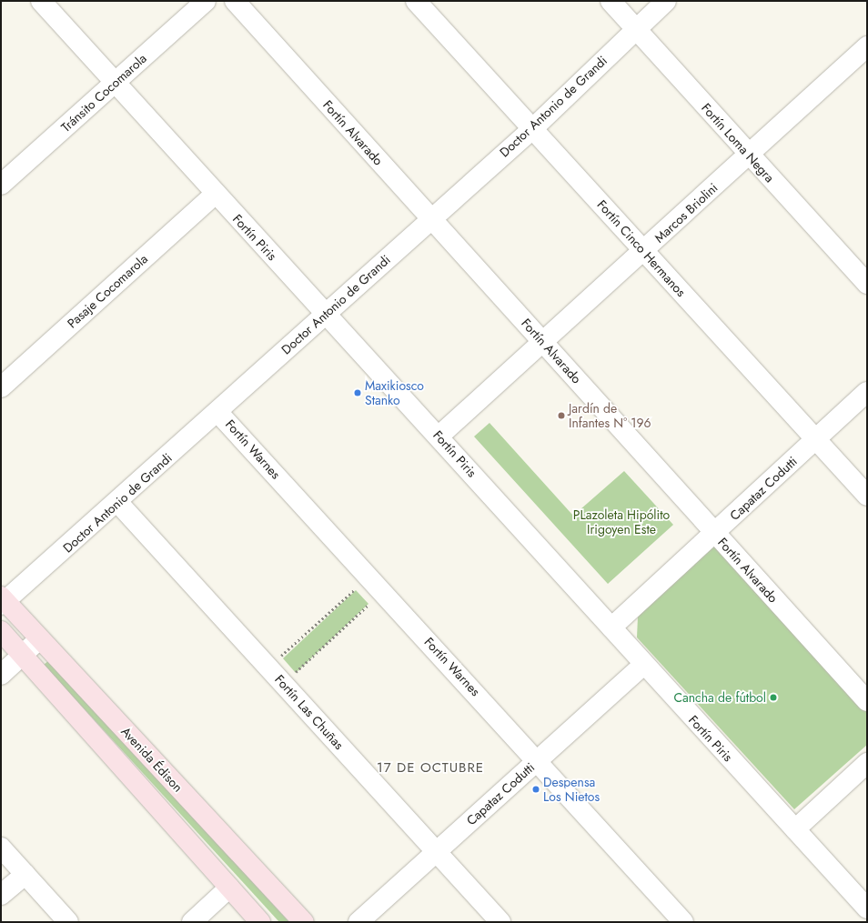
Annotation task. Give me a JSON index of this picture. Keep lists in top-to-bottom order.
{
  "streets": {
    "main road": ["Avenida Édison"],
    "street": [
      "Tránsito Cocomarola",
      "Doctor Antonio de Grandi",
      "Fortín Alvarado",
      "Fortín Loma Negra",
      "Marcos Briolini",
      "Fortín Piris",
      "Fortín Cinco Hermanos",
      "Pasaje Cocomarola",
      "Fortín Warnes",
      "Capataz Codutti",
      "Fortín Las Chuñas"
    ]
  },
  "crossings": [
    ["Tránsito Cocomarola", "Fortín Piris"],
    ["Doctor Antonio de Grandi", "Fortín Alvarado"],
    ["Doctor Antonio de Grandi", "Fortín Loma Negra"],
    ["Doctor Antonio de Grandi", "Fortín Piris"],
    ["Doctor Antonio de Grandi", "Fortín Cinco Hermanos"],
    ["Doctor Antonio de Grandi", "Fortín Warnes"],
    ["Doctor Antonio de Grandi", "Fortín Las Chuñas"],
    ["Doctor Antonio de Grandi", "Avenida Édison"],
    ["Fortín Alvarado", "Marcos Briolini"],
    ["Fortín Alvarado", "Capataz Codutti"],
    ["Fortín Loma Negra", "Marcos Briolini"],
    ["Marcos Briolini", "Fortín Piris"],
    ["Marcos Briolini", "Fortín Cinco Hermanos"],
    ["Fortín Piris", "Pasaje Cocomarola"],
    ["Fortín Piris", "Capataz Codutti"],
    ["Fortín Cinco Hermanos", "Capataz Codutti"],
    ["Fortín Warnes", "Capataz Codutti"],
    ["Capataz Codutti", "Fortín Las Chuñas"]
  ],
  "districts": ["17 DE OCTUBRE"],
  "parks": ["PLazoleta Hipólito Irigoyen Este"],
  "places": [
    "Maxikiosco Stanko",
    "Jardín de Infantes N° 196",
    "Cancha de fútbol",
    "Despensa Los Nietos"
  ]
}
